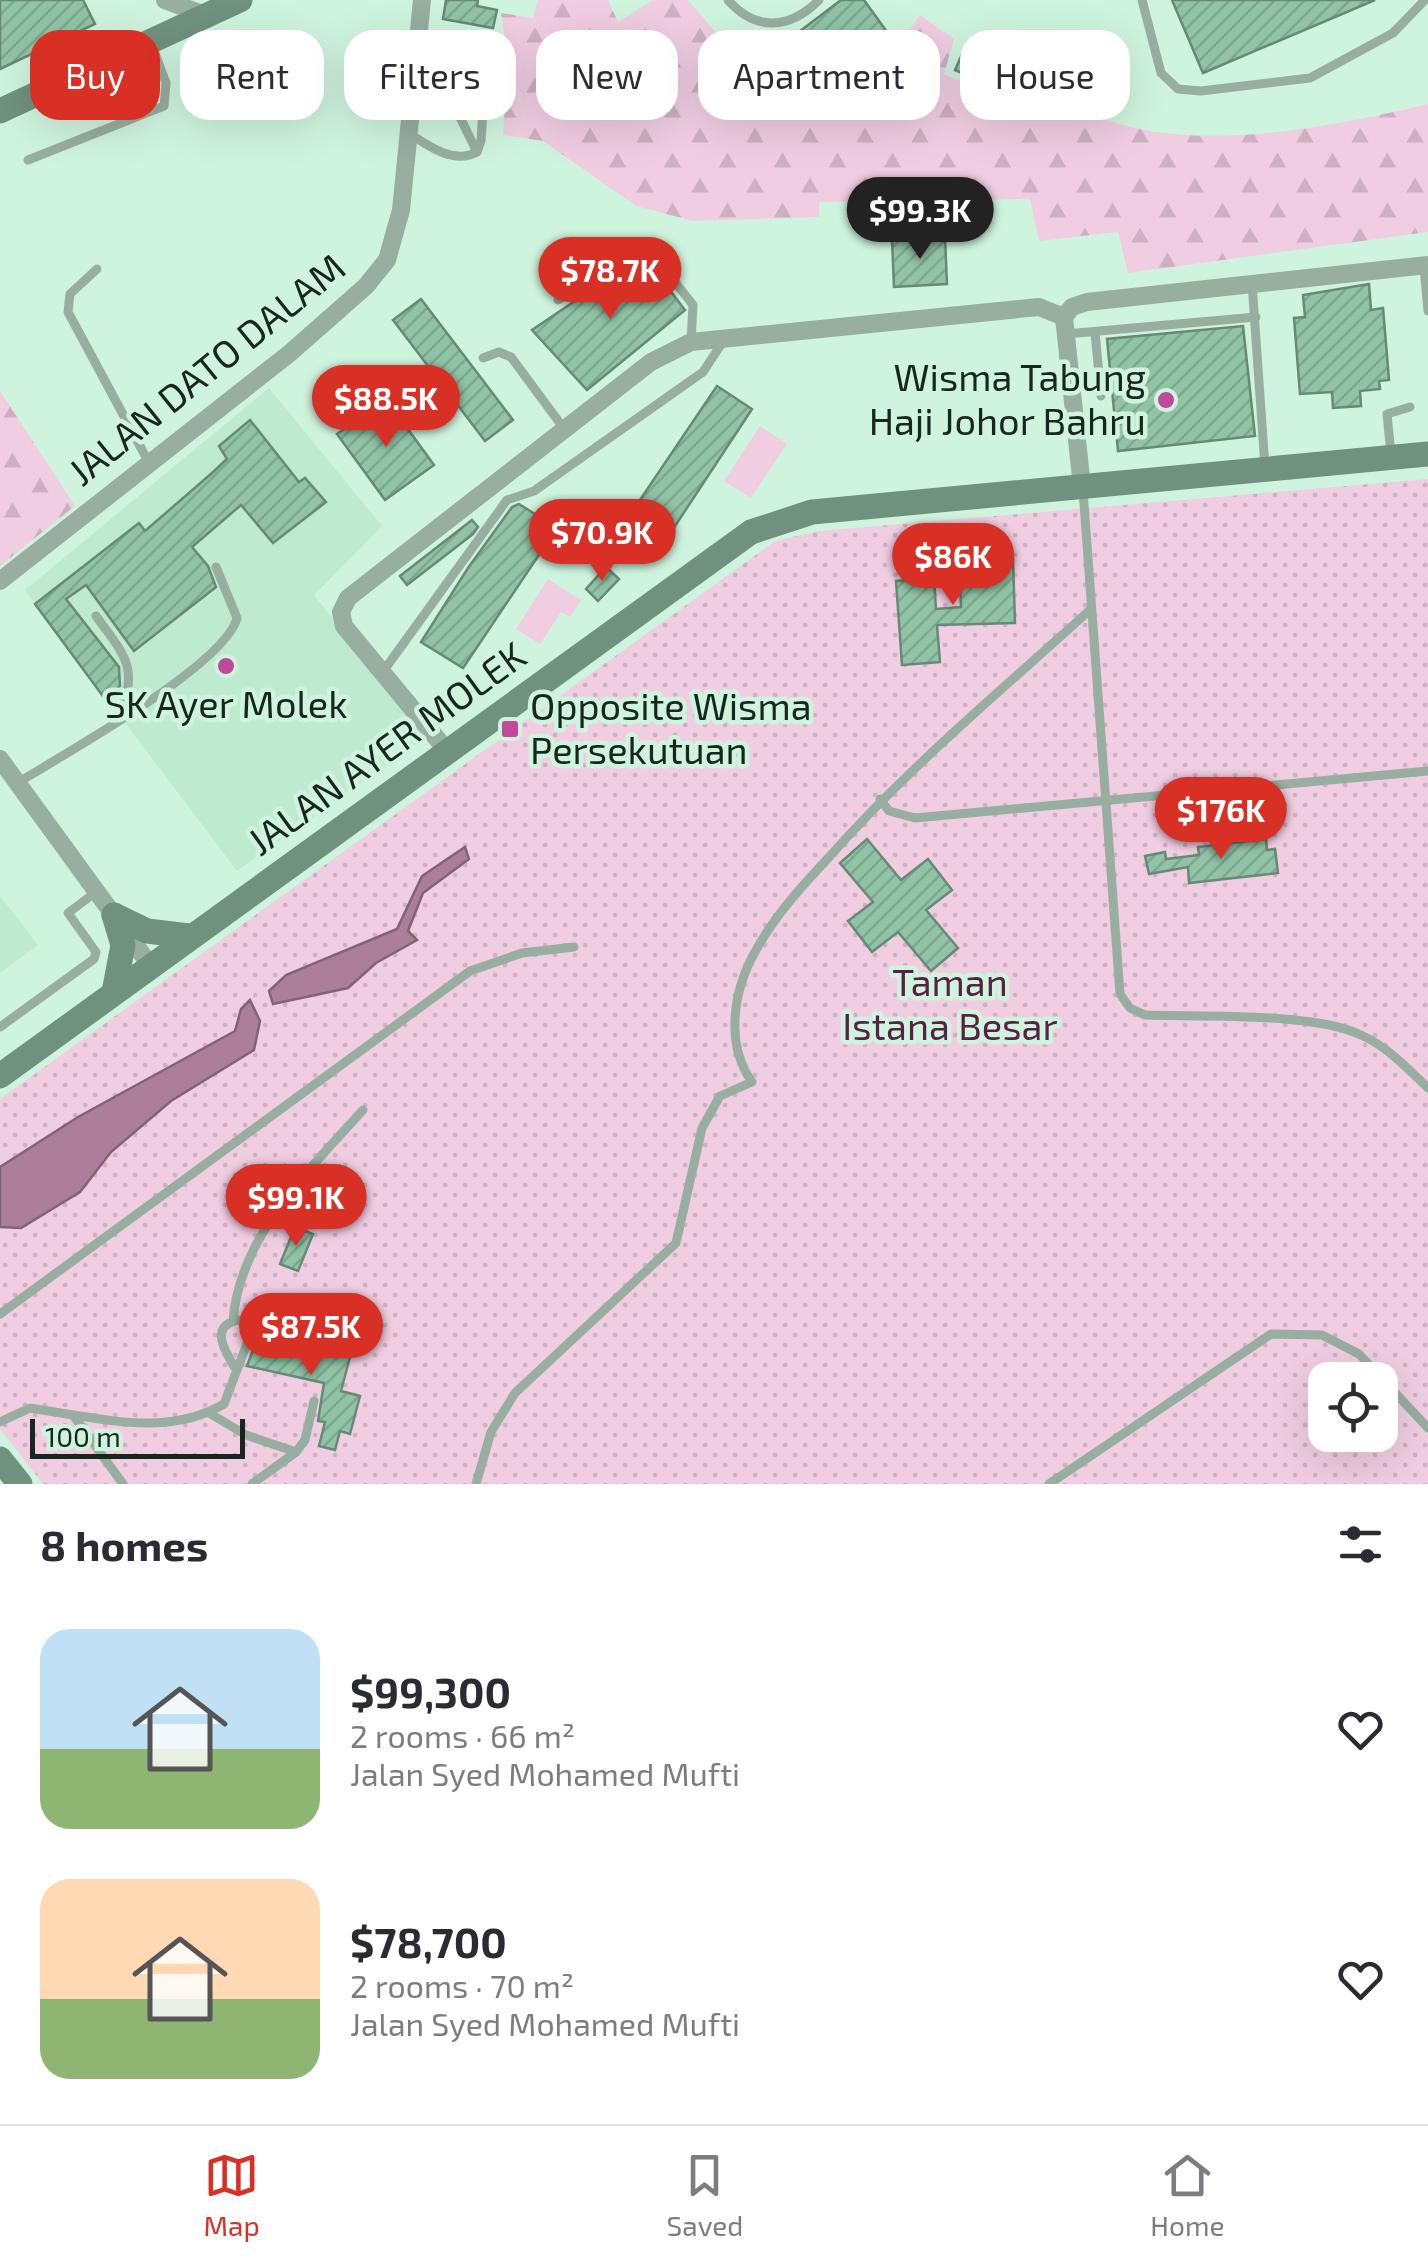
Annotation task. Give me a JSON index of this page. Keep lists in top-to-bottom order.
{
  "streets": {
    "main road": ["JALAN AYER MOLEK"],
    "street": ["JALAN DATO DALAM"]
  },
  "parks": ["Taman Istana Besar"],
  "places": {
    "other": ["Wisma Tabung Haji Johor Bahru", "SK Ayer Molek"],
    "transit": ["Opposite Wisma Persekutuan"]
  },
  "scale_bar": "100 m",
  "page": {
    "chip": [
      "Buy",
      "Rent",
      "Filters",
      "New",
      "Apartment",
      "House"
    ],
    "price": [
      "$99.3K",
      "$78.7K",
      "$88.5K",
      "$70.9K",
      "$86K",
      "$176K",
      "$99.1K",
      "$87.5K"
    ],
    "scale": "100 m",
    "heading": "8 homes",
    "list": [
      {
        "name": "$99,300",
        "note": "2 rooms · 66 m² · Jalan Syed Mohamed Mufti"
      },
      {
        "name": "$78,700",
        "note": "2 rooms · 70 m² · Jalan Syed Mohamed Mufti"
      }
    ],
    "tabs": ["Map", "Saved", "Home"]
  }
}
